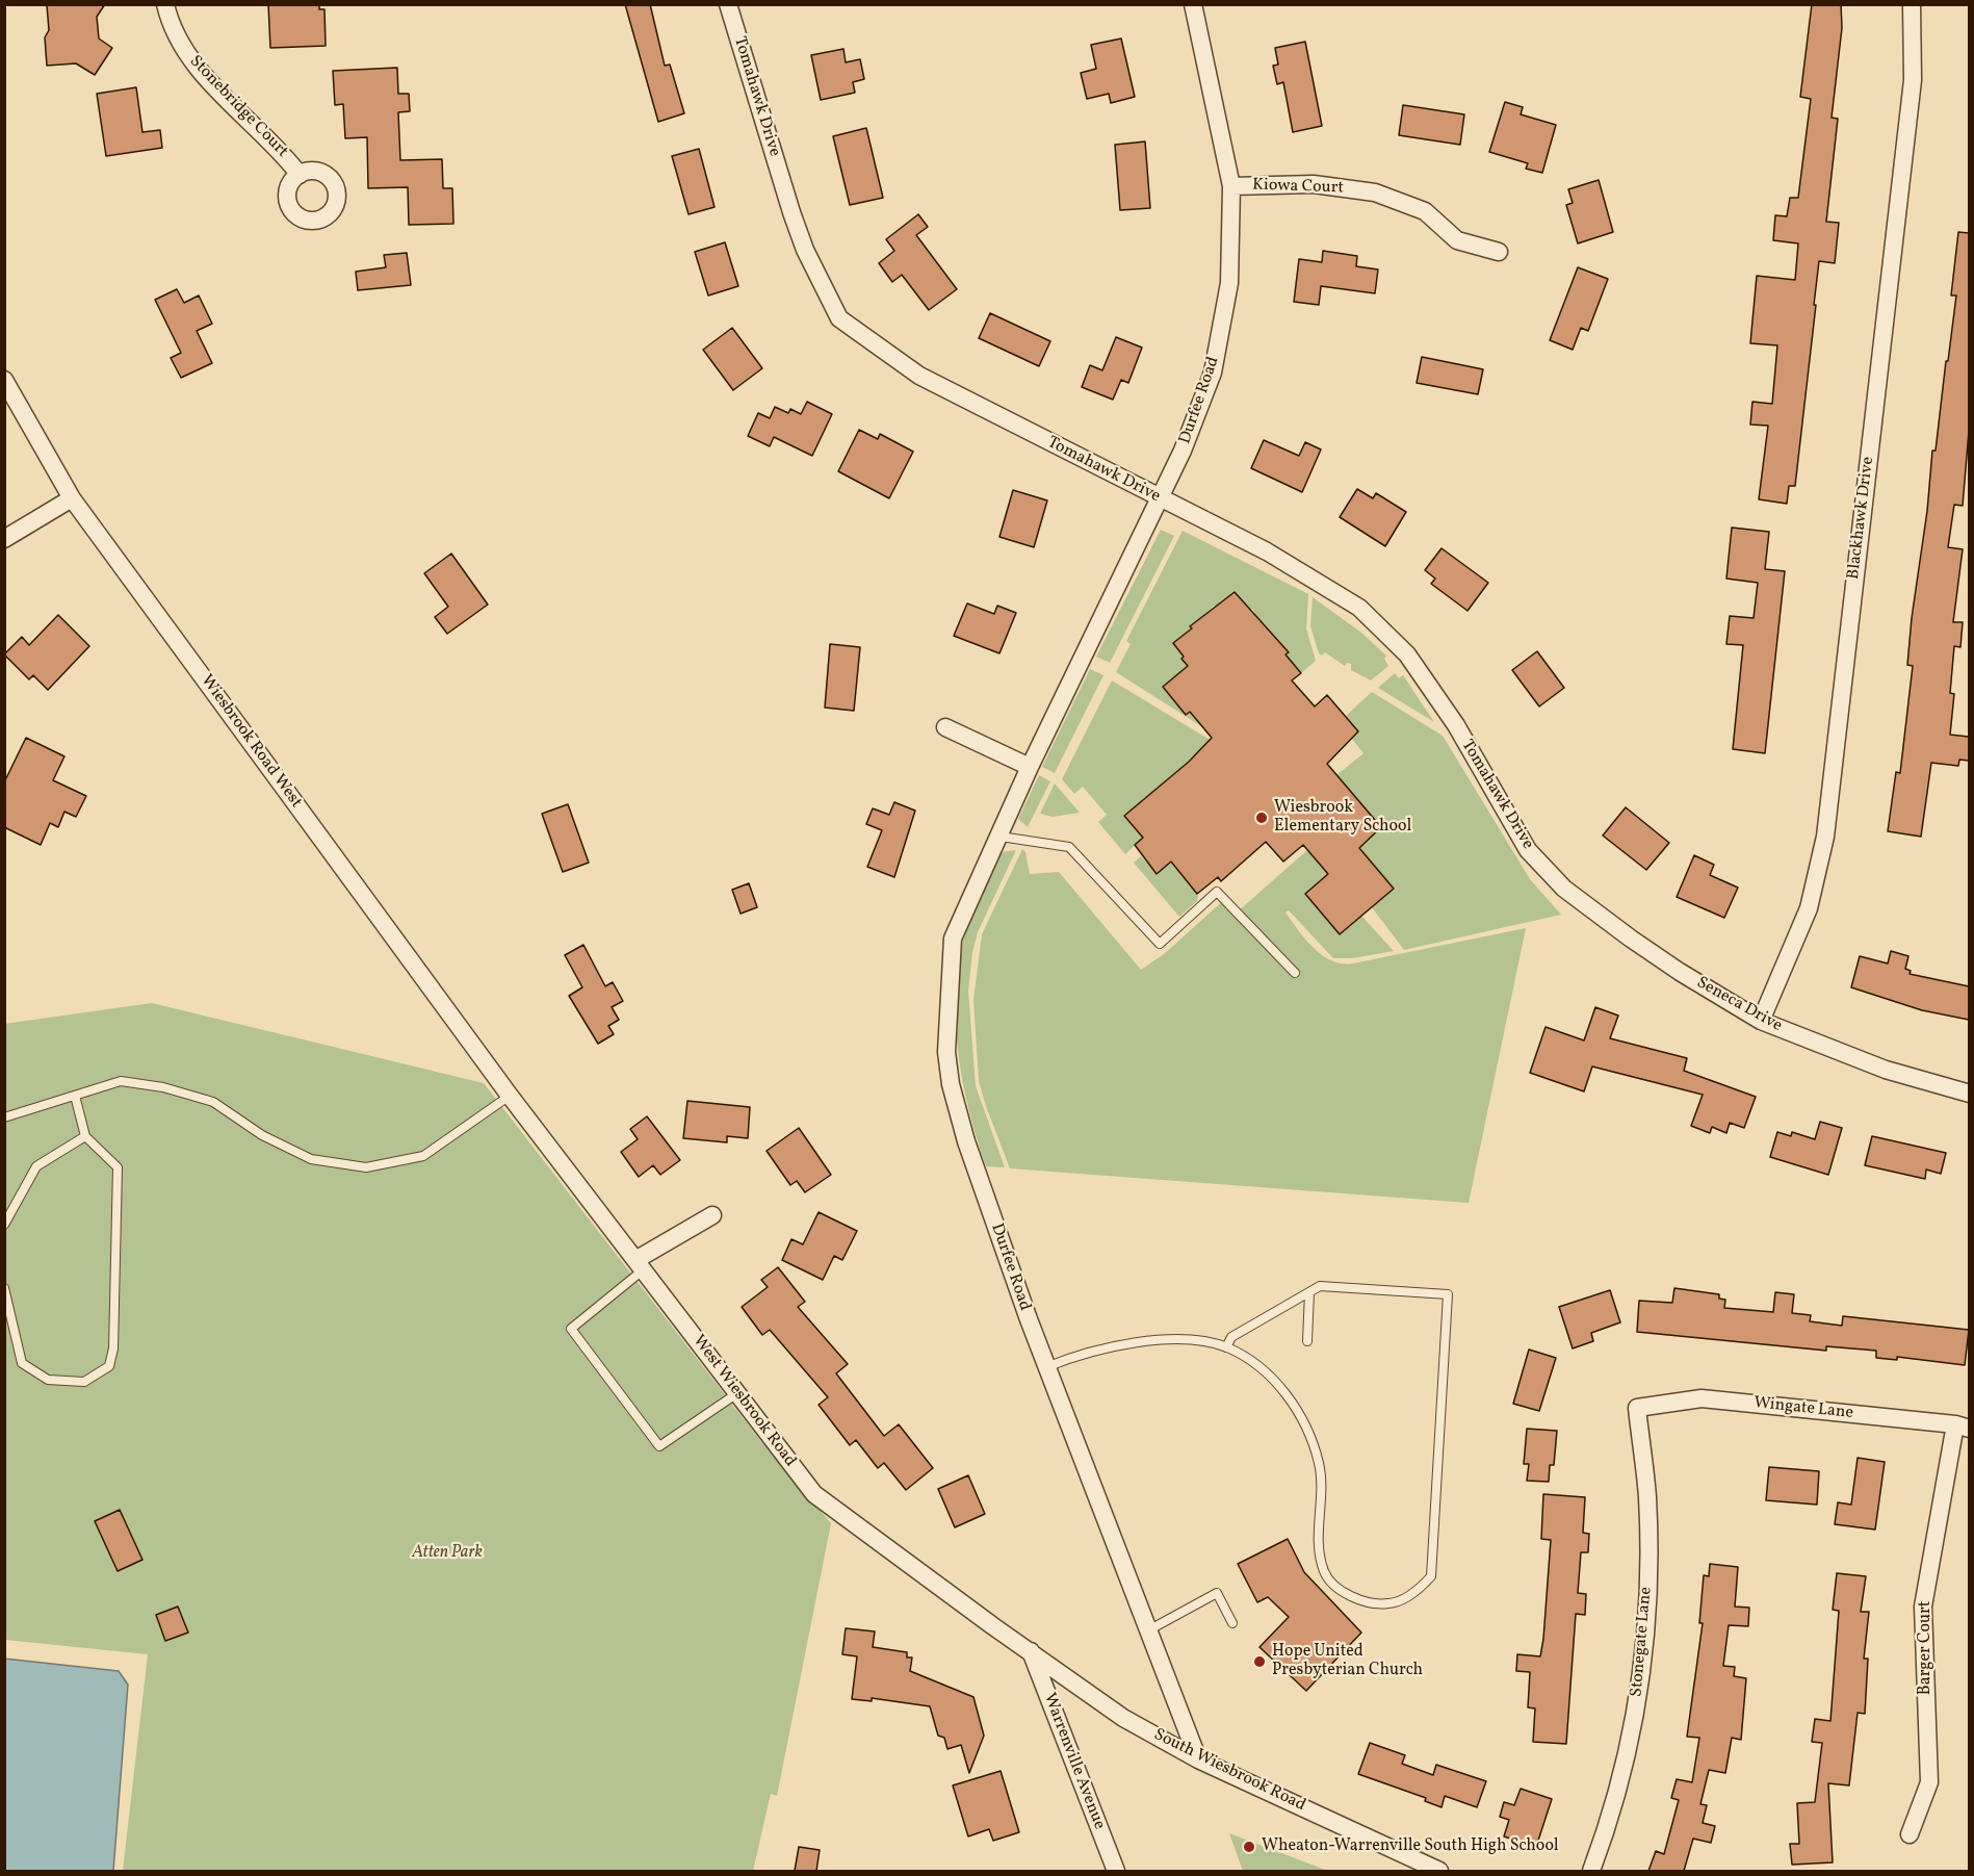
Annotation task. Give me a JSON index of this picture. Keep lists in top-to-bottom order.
{
  "streets": {
    "street": [
      "Tomahawk Drive",
      "Stonebridge Court",
      "Kiowa Court",
      "Durfee Road",
      "Blackhawk Drive",
      "Wiesbrook Road West",
      "Seneca Drive",
      "West Wiesbrook Road",
      "Wingate Lane",
      "Stonegate Lane",
      "Barger Court",
      "Warrenville Avenue",
      "South Wiesbrook Road"
    ]
  },
  "crossings": [
    ["Tomahawk Drive", "Durfee Road"],
    ["Tomahawk Drive", "Seneca Drive"],
    ["Kiowa Court", "Durfee Road"],
    ["Durfee Road", "South Wiesbrook Road"],
    ["Blackhawk Drive", "Seneca Drive"],
    ["Wiesbrook Road West", "West Wiesbrook Road"],
    ["West Wiesbrook Road", "Warrenville Avenue"],
    ["West Wiesbrook Road", "South Wiesbrook Road"],
    ["Wingate Lane", "Stonegate Lane"],
    ["Wingate Lane", "Barger Court"],
    ["Warrenville Avenue", "South Wiesbrook Road"]
  ],
  "parks": ["Atten Park"],
  "places": ["Wiesbrook Elementary School", "Hope United Presbyterian Church", "Wheaton-Warrenville South High School"]
}
